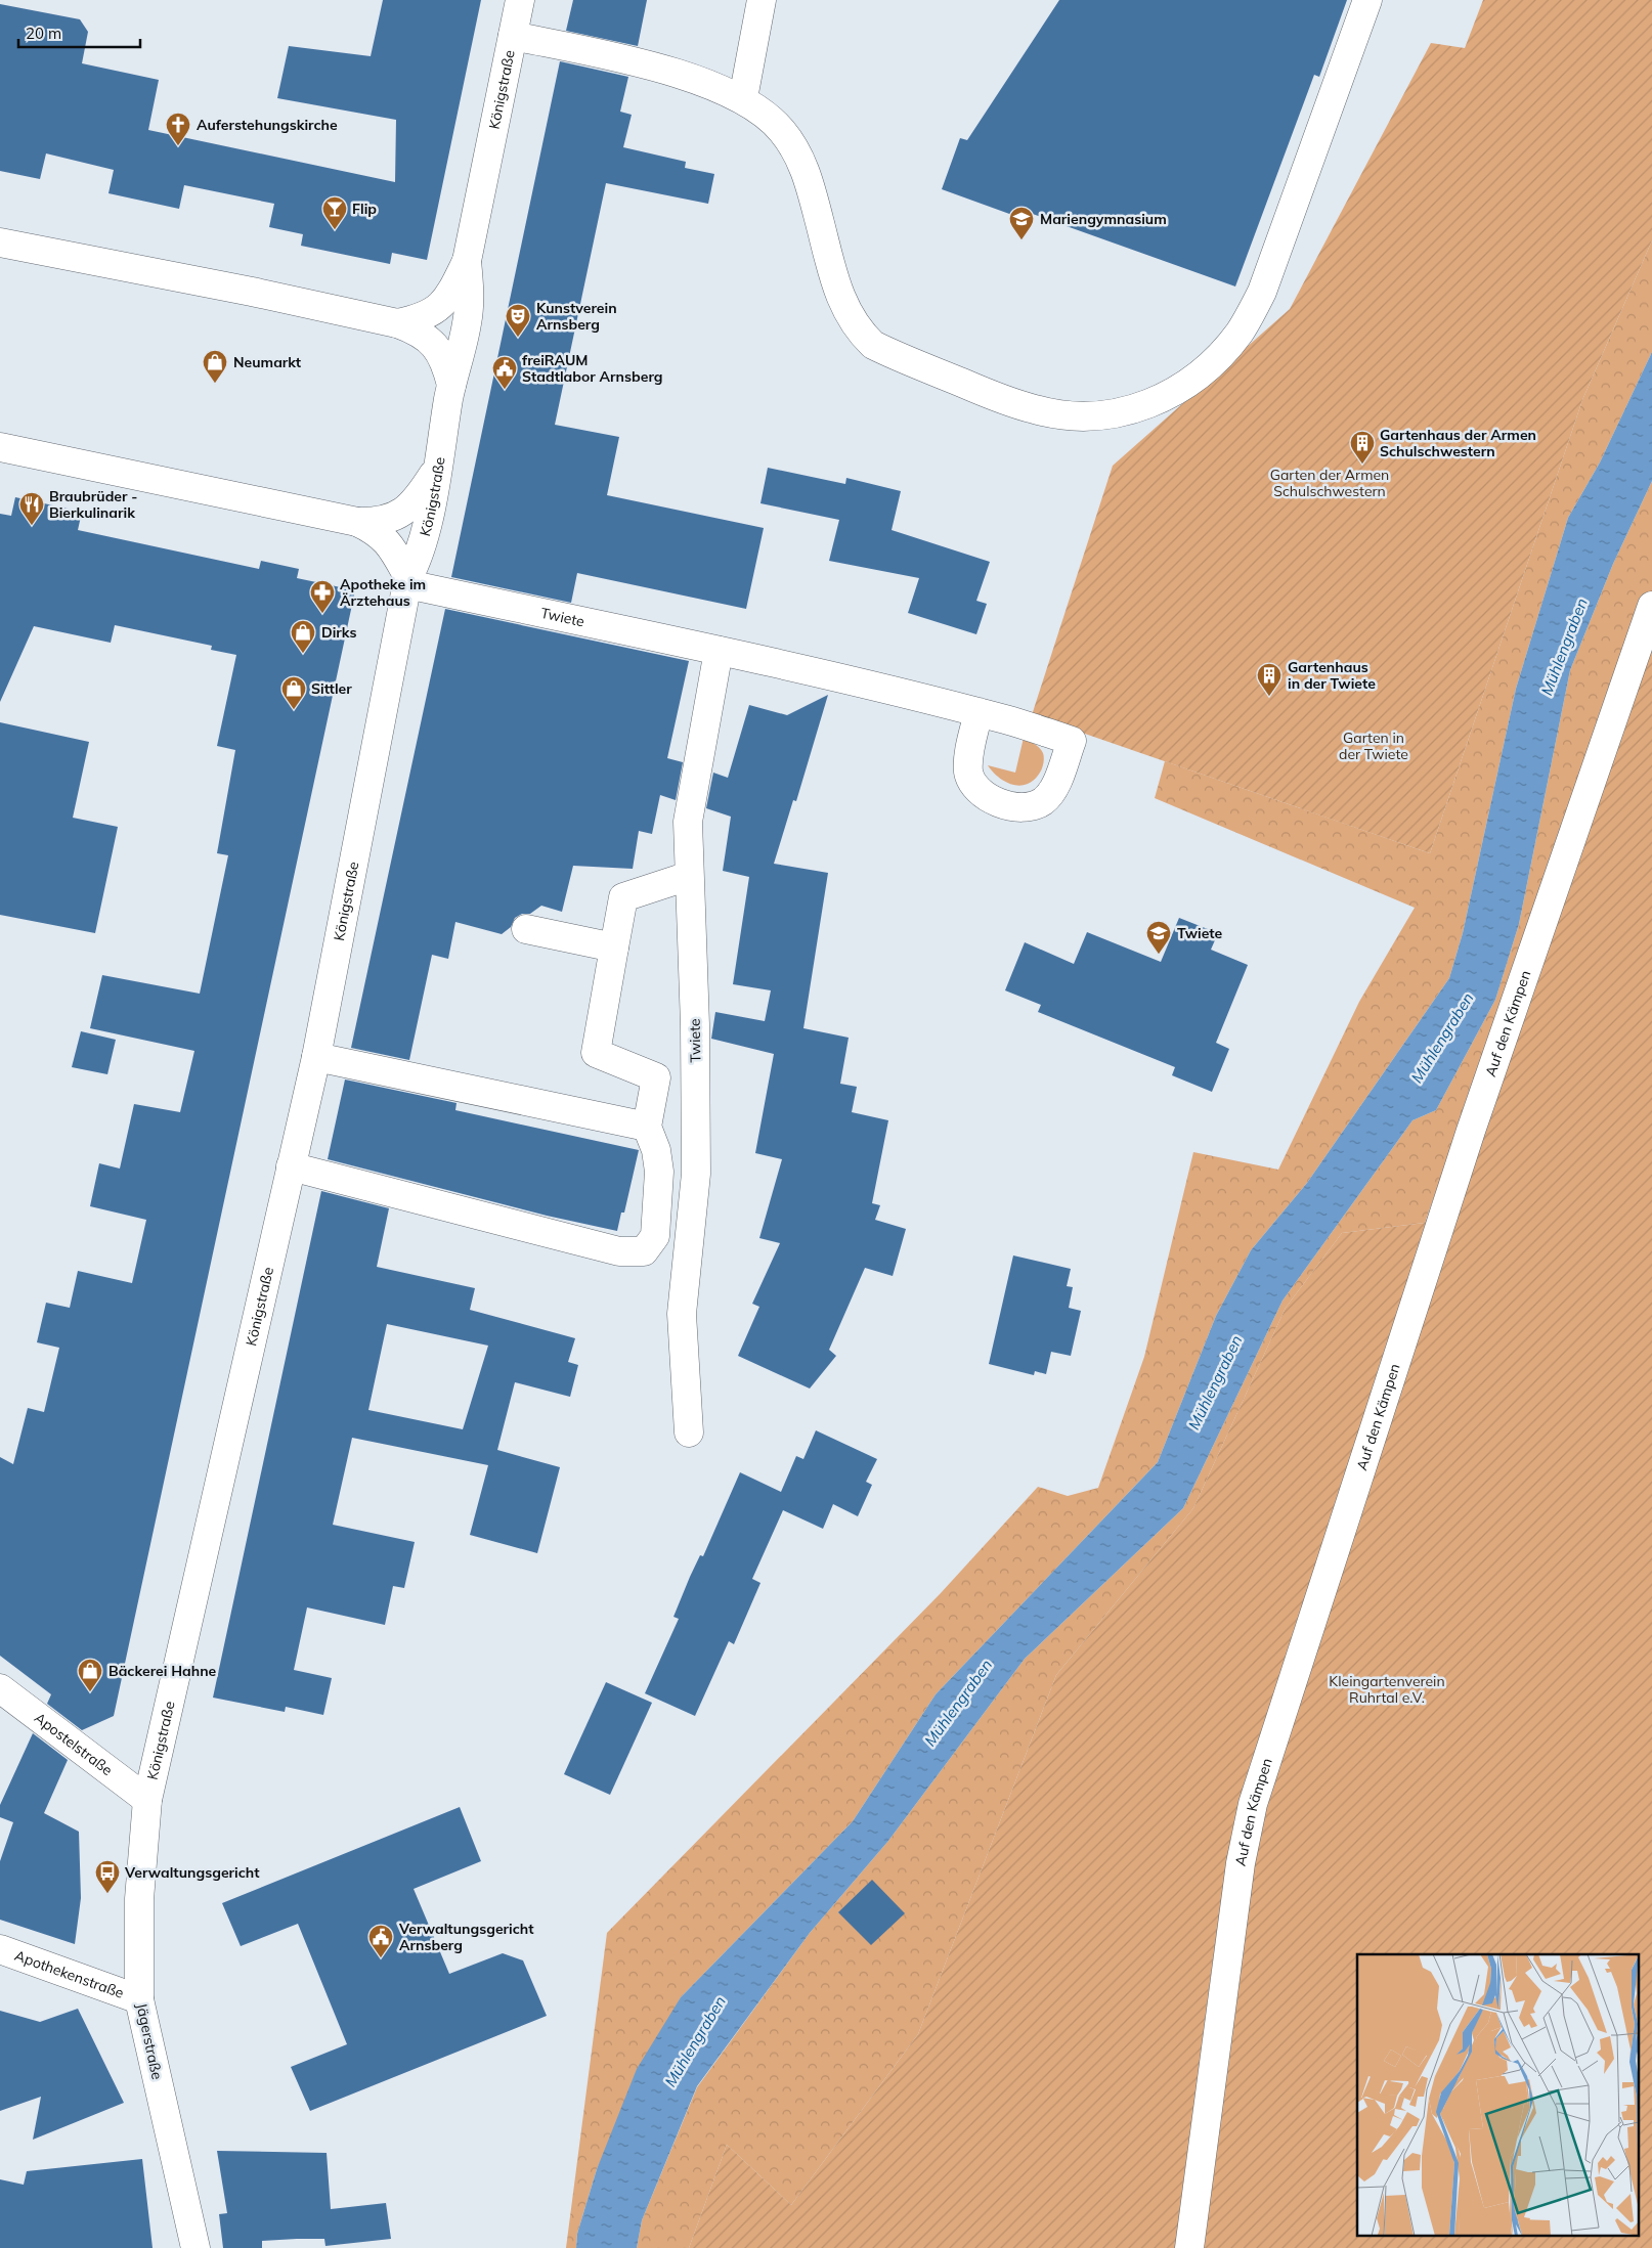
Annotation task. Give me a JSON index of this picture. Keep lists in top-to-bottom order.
{
  "streets": {
    "street": [
      "Königstraße",
      "Twiete",
      "Auf den Kämpen",
      "Apostelstraße",
      "Apothekenstraße",
      "Jägerstraße"
    ]
  },
  "crossings": [
    ["Königstraße", "Twiete"],
    ["Königstraße", "Apostelstraße"],
    ["Königstraße", "Jägerstraße"],
    ["Apostelstraße", "Jägerstraße"],
    ["Apothekenstraße", "Jägerstraße"]
  ],
  "water": ["Mühlengraben"],
  "parks": ["Garten der Armen Schulschwestern", "Garten in der Twiete", "Kleingartenverein Ruhrtal e.V."],
  "places": {
    "church": ["Auferstehungskirche"],
    "bar": ["Flip"],
    "school or university": ["Mariengymnasium", "Twiete"],
    "theatre": ["Kunstverein Arnsberg"],
    "shop": [
      "Neumarkt",
      "Dirks",
      "Sittler",
      "Bäckerei Hahne"
    ],
    "public building": ["freiRAUM Stadtlabor Arnsberg", "Verwaltungsgericht Arnsberg"],
    "building": ["Gartenhaus der Armen Schulschwestern", "Gartenhaus in der Twiete"],
    "restaurant": ["Braubrüder - Bierkulinarik"],
    "pharmacy": ["Apotheke im Ärztehaus"],
    "bus stop": ["Verwaltungsgericht"]
  },
  "scale_bar": "20 m"
}
